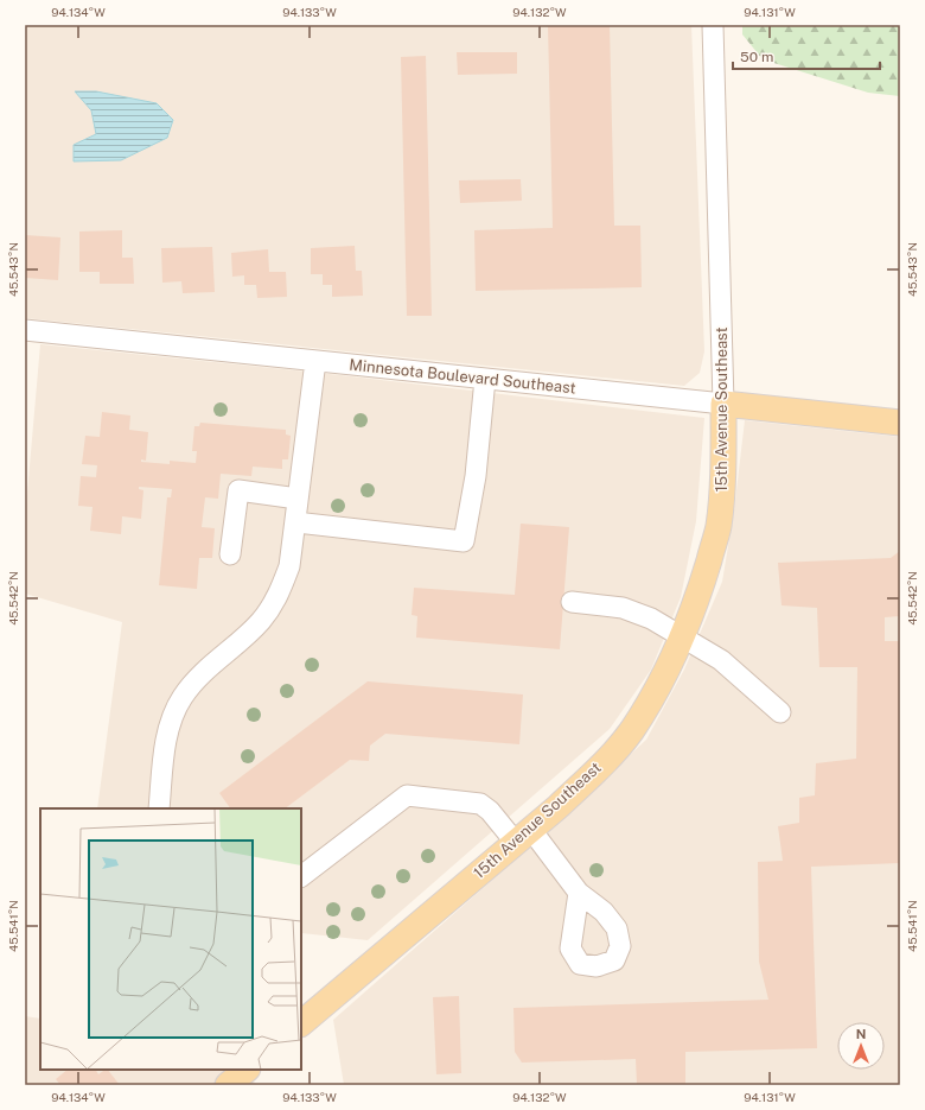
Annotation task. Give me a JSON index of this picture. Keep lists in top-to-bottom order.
{
  "streets": {
    "main road": ["Minnesota Boulevard Southeast", "15th Avenue Southeast"]
  },
  "crossings": [
    ["Minnesota Boulevard Southeast", "15th Avenue Southeast"]
  ],
  "scale_bar": "50 m",
  "north": "top",
  "coordinates": [
    "94.134°W",
    "94.133°W",
    "94.132°W",
    "94.131°W",
    "45.543°N",
    "45.542°N",
    "45.541°N"
  ]
}
